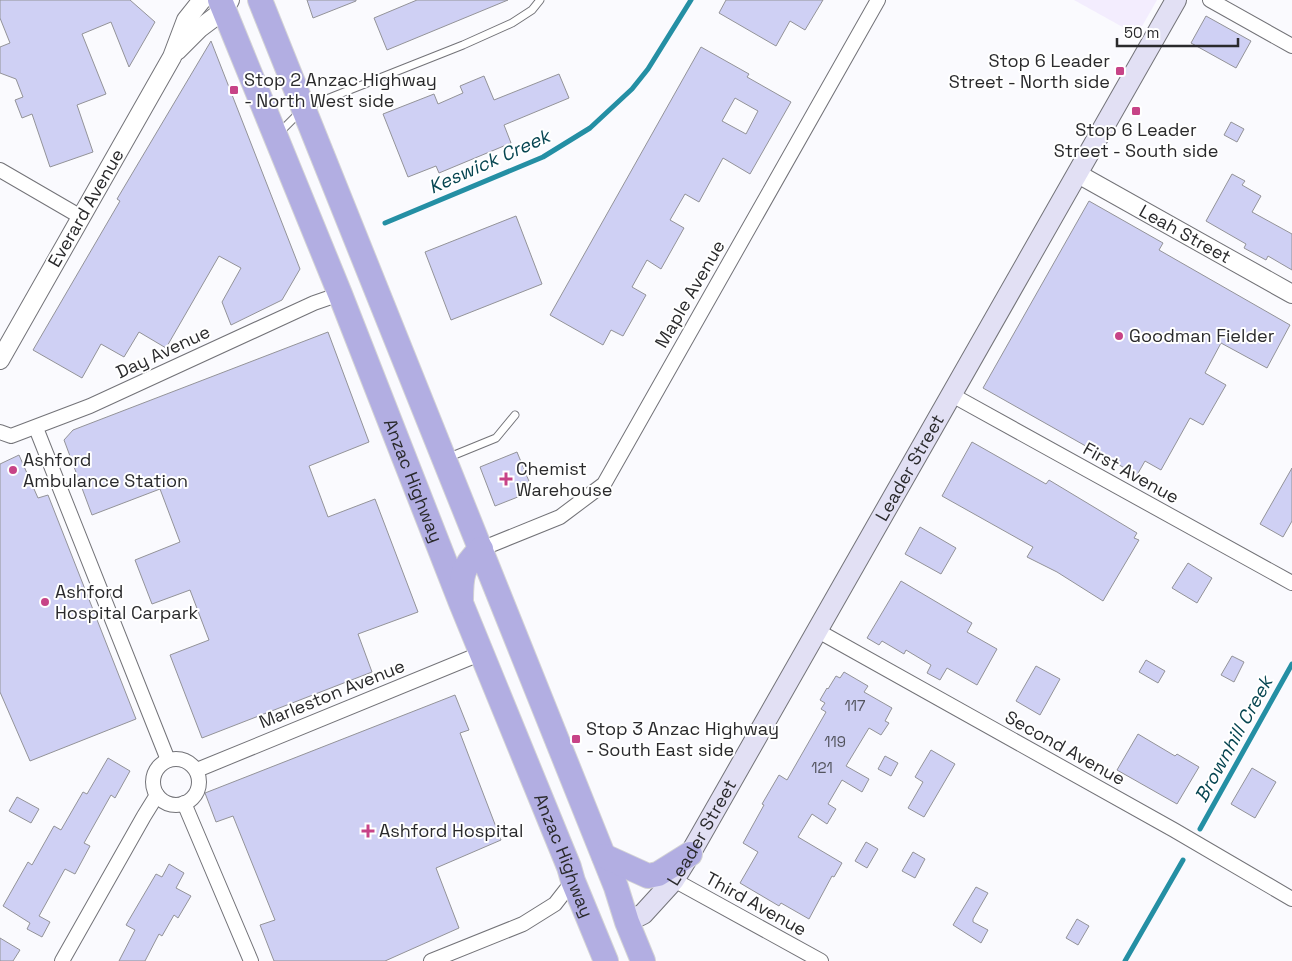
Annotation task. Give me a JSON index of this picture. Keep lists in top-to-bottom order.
{
  "streets": {
    "highway": ["Anzac Highway"],
    "main road": ["Leader Street"],
    "street": [
      "Everard Avenue",
      "Leah Street",
      "Maple Avenue",
      "Day Avenue",
      "First Avenue",
      "Marleston Avenue",
      "Second Avenue",
      "Third Avenue"
    ]
  },
  "crossings": [
    ["Everard Avenue", "Anzac Highway"],
    ["Leah Street", "Leader Street"],
    ["Maple Avenue", "Anzac Highway"],
    ["Day Avenue", "Anzac Highway"],
    ["Leader Street", "First Avenue"],
    ["Leader Street", "Anzac Highway"],
    ["Leader Street", "Second Avenue"],
    ["Leader Street", "Third Avenue"],
    ["Anzac Highway", "Marleston Avenue"]
  ],
  "water": ["Keswick Creek", "Brownhill Creek"],
  "places": {
    "transit": [
      "Stop 6 Leader Street - North side",
      "Stop 2 Anzac Highway - North West side",
      "Stop 6 Leader Street - South side",
      "Stop 3 Anzac Highway - South East side"
    ],
    "other": ["Goodman Fielder", "Ashford Ambulance Station", "Ashford Hospital Carpark"],
    "health": ["Chemist Warehouse", "Ashford Hospital"]
  },
  "house_numbers": ["117", "119", "121"],
  "scale_bar": "50 m"
}
